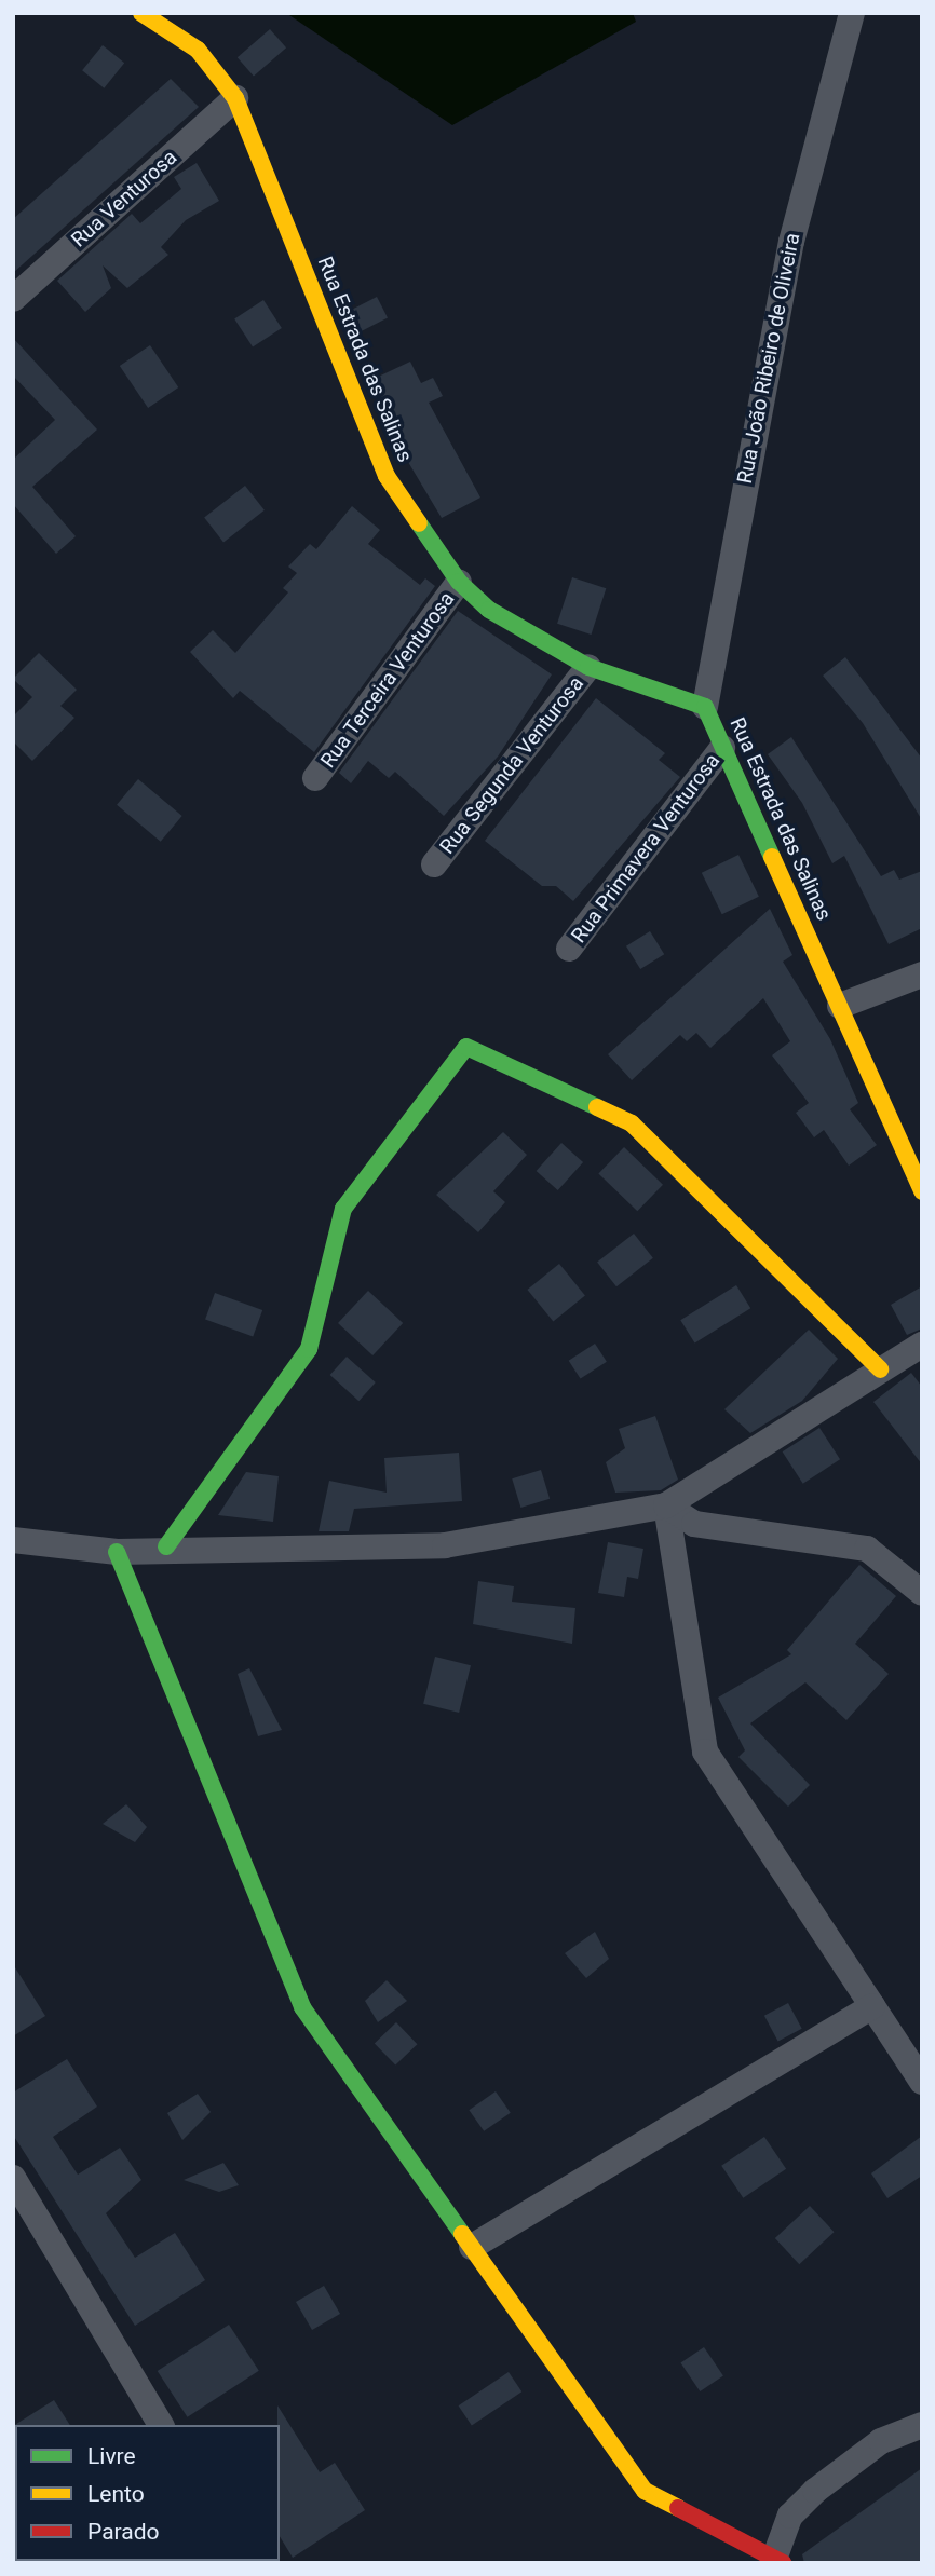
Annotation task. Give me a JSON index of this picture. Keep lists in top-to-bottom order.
{
  "streets": {
    "street": [
      "Rua Venturosa",
      "Rua João Ribeiro de Oliveira",
      "Rua Estrada das Salinas",
      "Rua Terceira Venturosa",
      "Rua Segunda Venturosa",
      "Rua Primavera Venturosa"
    ]
  },
  "crossings": [
    ["Rua Venturosa", "Rua Estrada das Salinas"],
    ["Rua João Ribeiro de Oliveira", "Rua Estrada das Salinas"],
    ["Rua Estrada das Salinas", "Rua Terceira Venturosa"],
    ["Rua Estrada das Salinas", "Rua Segunda Venturosa"],
    ["Rua Estrada das Salinas", "Rua Primavera Venturosa"]
  ],
  "legend": ["Livre", "Lento", "Parado"]
}
